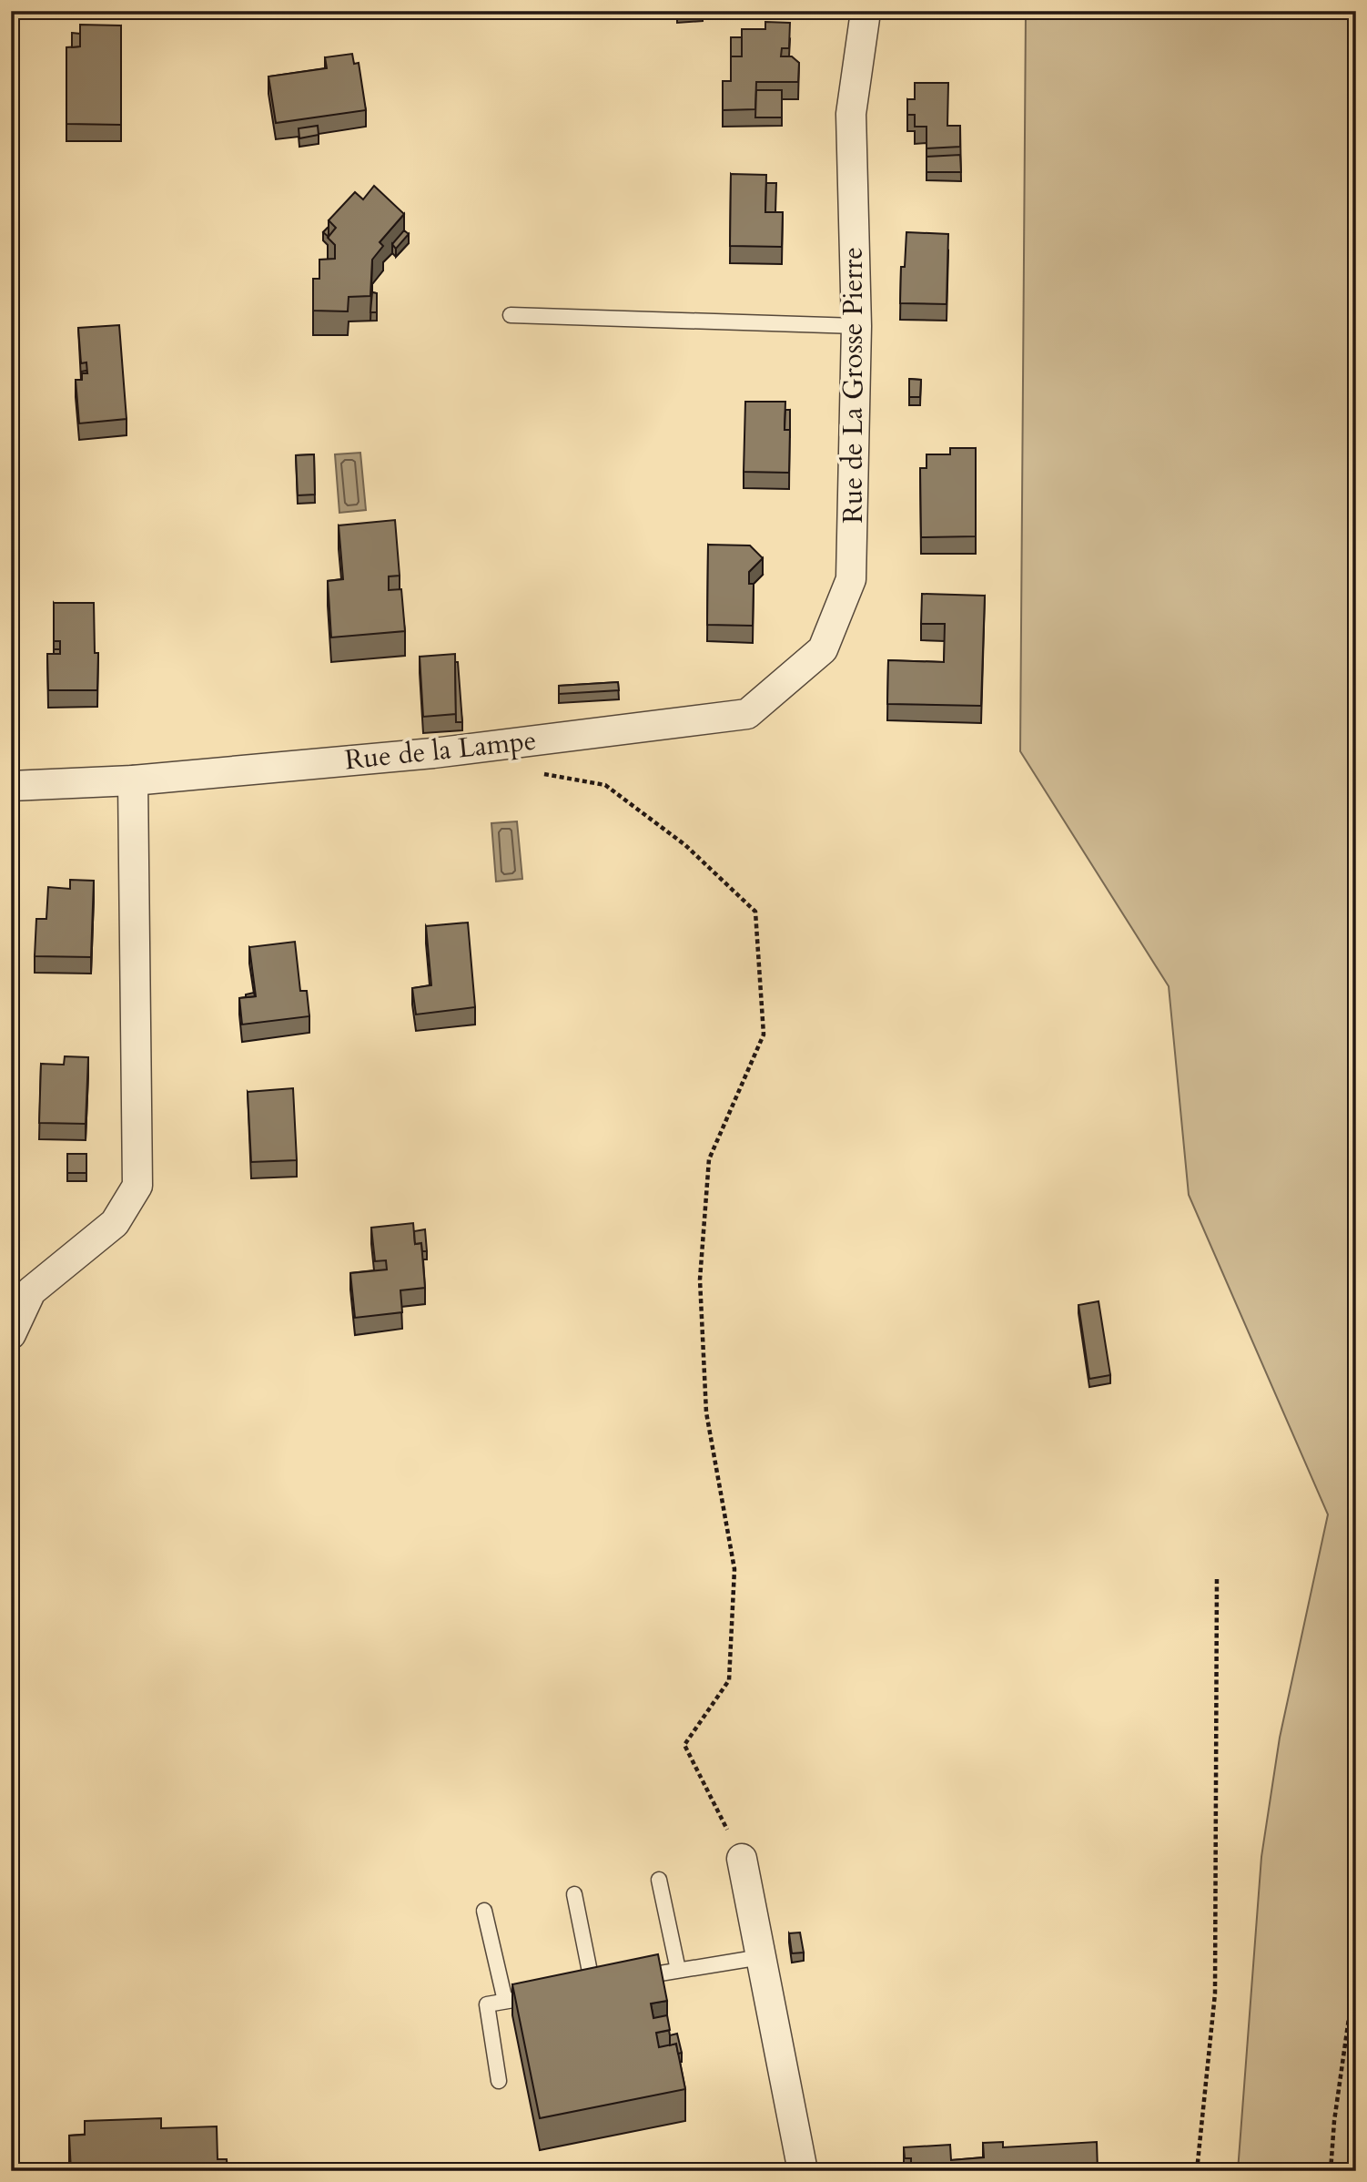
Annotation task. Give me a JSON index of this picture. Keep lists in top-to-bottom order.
{
  "streets": {
    "street": ["Rue de La Grosse Pierre", "Rue de la Lampe"]
  },
  "crossings": [
    ["Rue de La Grosse Pierre", "Rue de la Lampe"]
  ]
}
